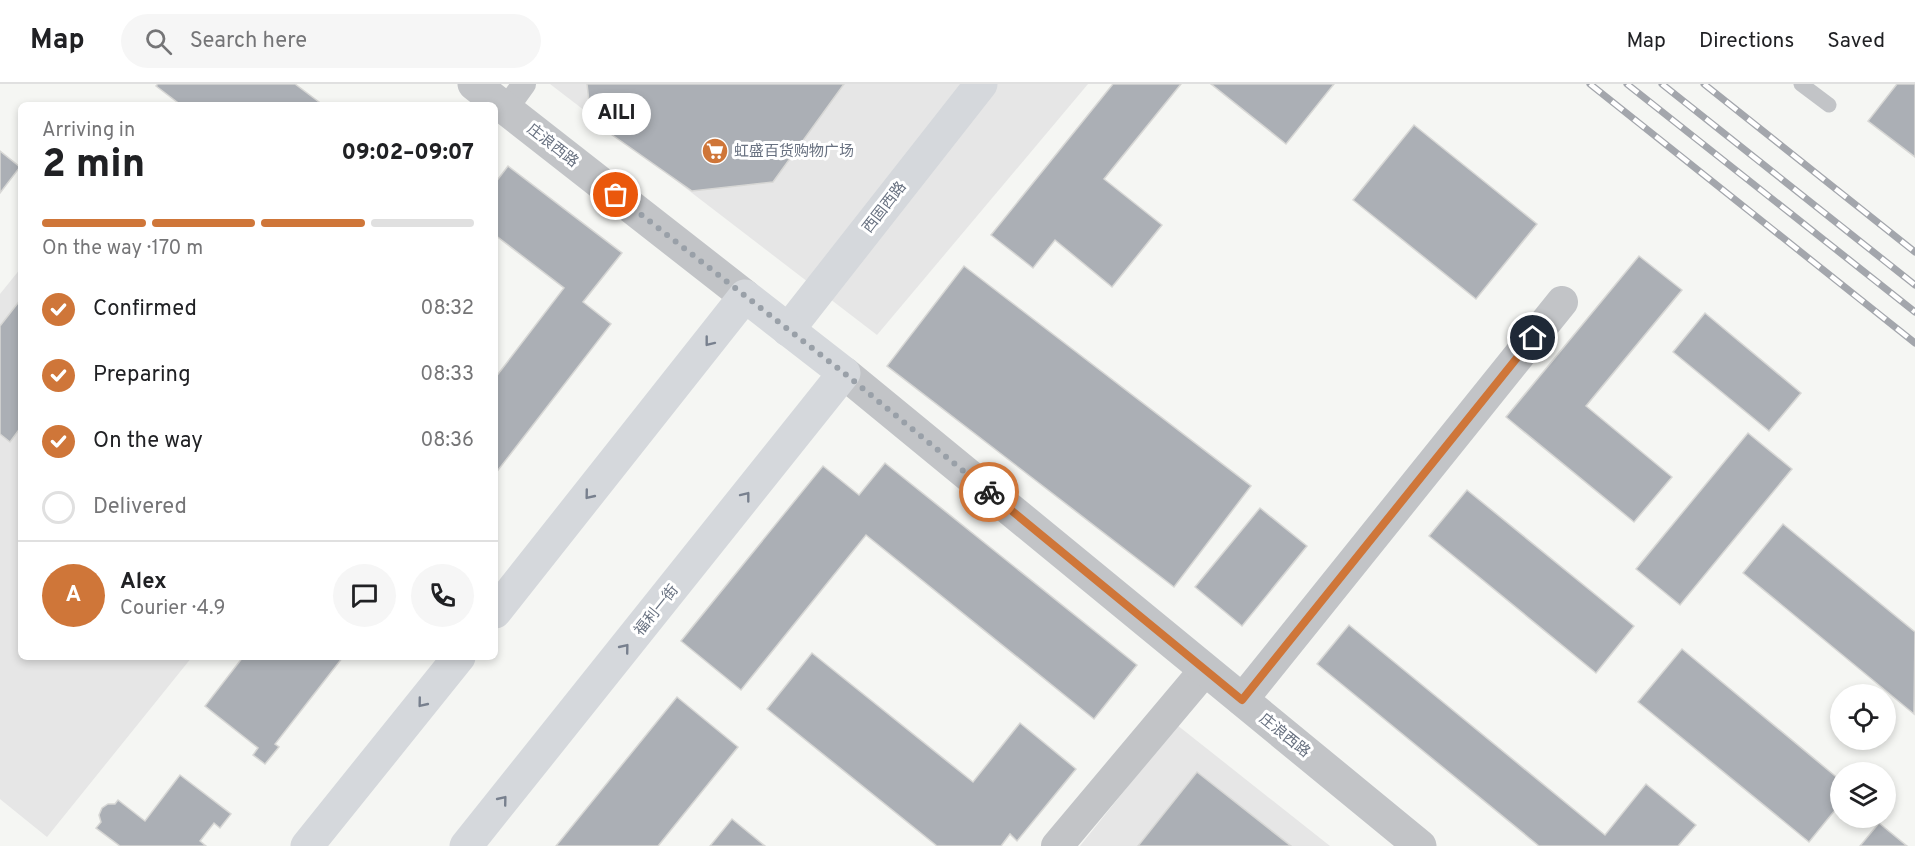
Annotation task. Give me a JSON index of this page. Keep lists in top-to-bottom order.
{
  "streets": {
    "main road": ["西固西路", "福利一街"],
    "street": ["庄浪西路"]
  },
  "crossings": [
    ["庄浪西路", "福利一街"]
  ],
  "places": {
    "supermarket": ["虹盛百货购物广场"],
    "other": ["AILI"]
  },
  "page": {
    "header": "Map",
    "search": "Search here",
    "nav": ["Map", "Directions", "Saved"],
    "bubble": "AILI",
    "heading": ["2 min", "Arriving in", "09:02–09:07"],
    "panel": ["Alex", "Courier · 4.9"],
    "bar": "On the way · 170 m",
    "list": [
      ["Confirmed", "08:32"],
      ["Preparing", "08:33"],
      ["On the way", "08:36"],
      "Delivered"
    ],
    "round": "A"
  }
}
